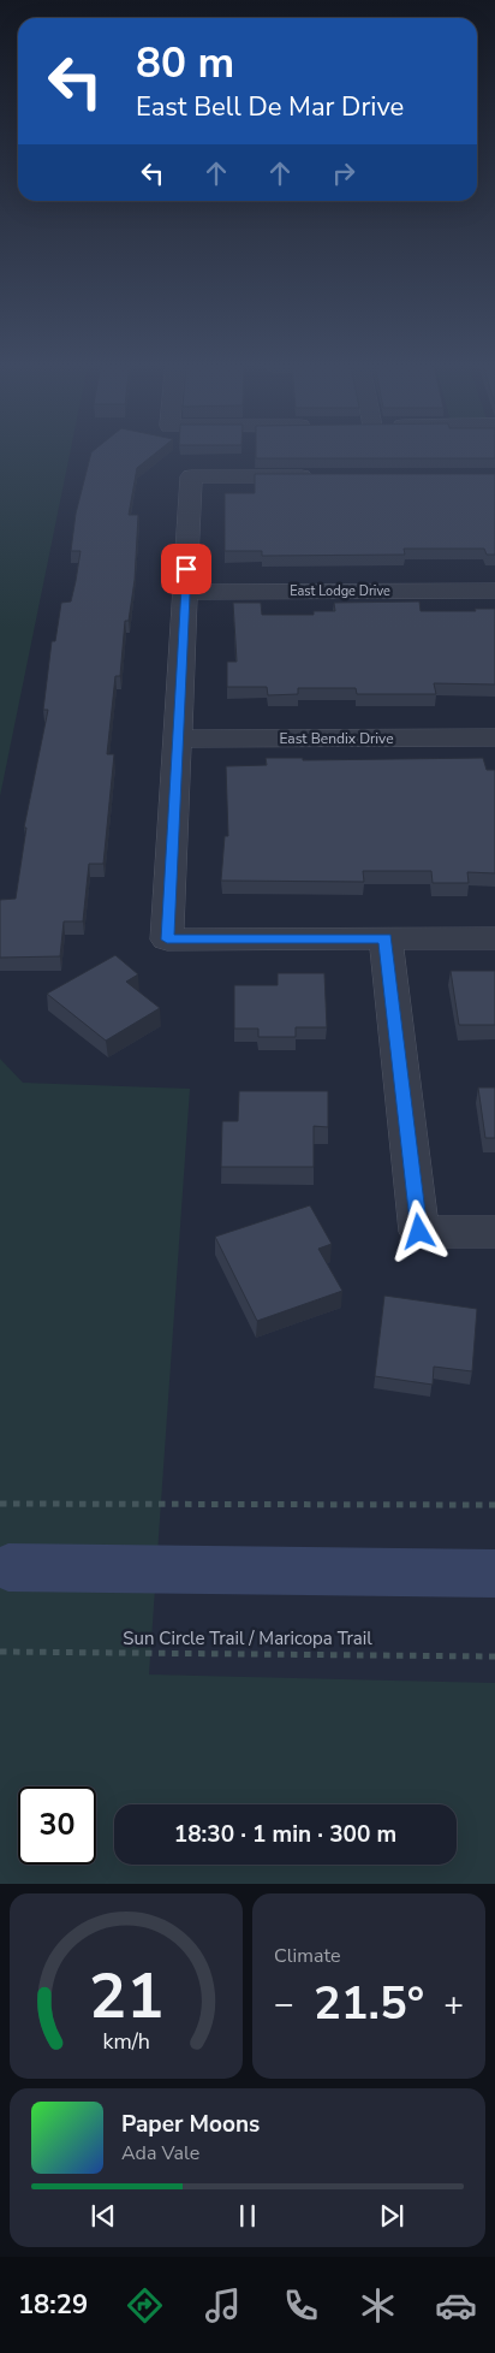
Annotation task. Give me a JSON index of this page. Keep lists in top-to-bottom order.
{
  "streets": {
    "street": ["East Lodge Drive", "East Bendix Drive"],
    "path": ["Sun Circle Trail / Maricopa Trail"]
  },
  "page": {
    "turn": ["80 m", "East Bell De Mar Drive"],
    "limit": "30",
    "trip": "18:30 · 1 min · 300 m",
    "tile": "Climate",
    "heat": ["−", "21.5°", "+"],
    "song": ["Paper Moons", "Ada Vale"],
    "tabs": "18:29",
    "gauge": ["21", "km/h"]
  }
}
